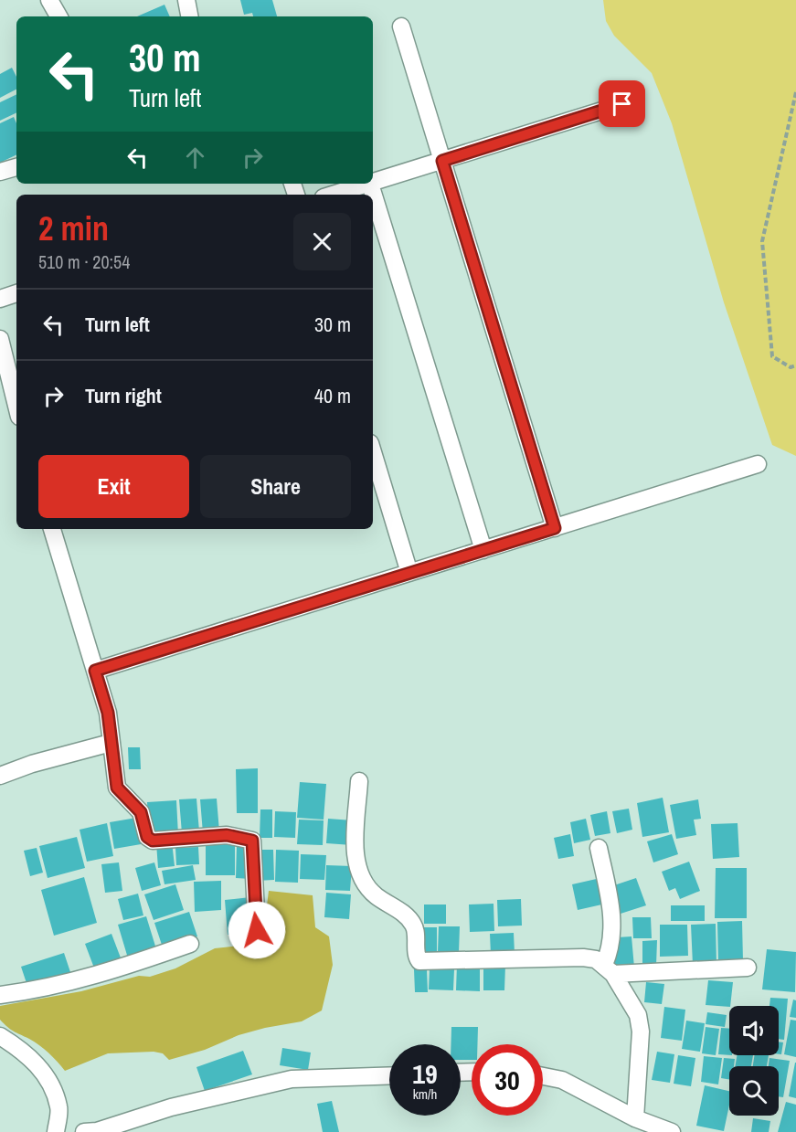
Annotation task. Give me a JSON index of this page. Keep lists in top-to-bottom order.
{
  "page": {
    "turn": ["30 m", "Turn left"],
    "heading": ["2 min", "510 m · 20:54"],
    "list": [
      {
        "name": "Turn left",
        "value": "30 m"
      },
      {
        "name": "Turn right",
        "value": "40 m"
      }
    ],
    "buttons": ["Exit", "Share"],
    "speed": "19 km/h",
    "limit": "30"
  }
}
